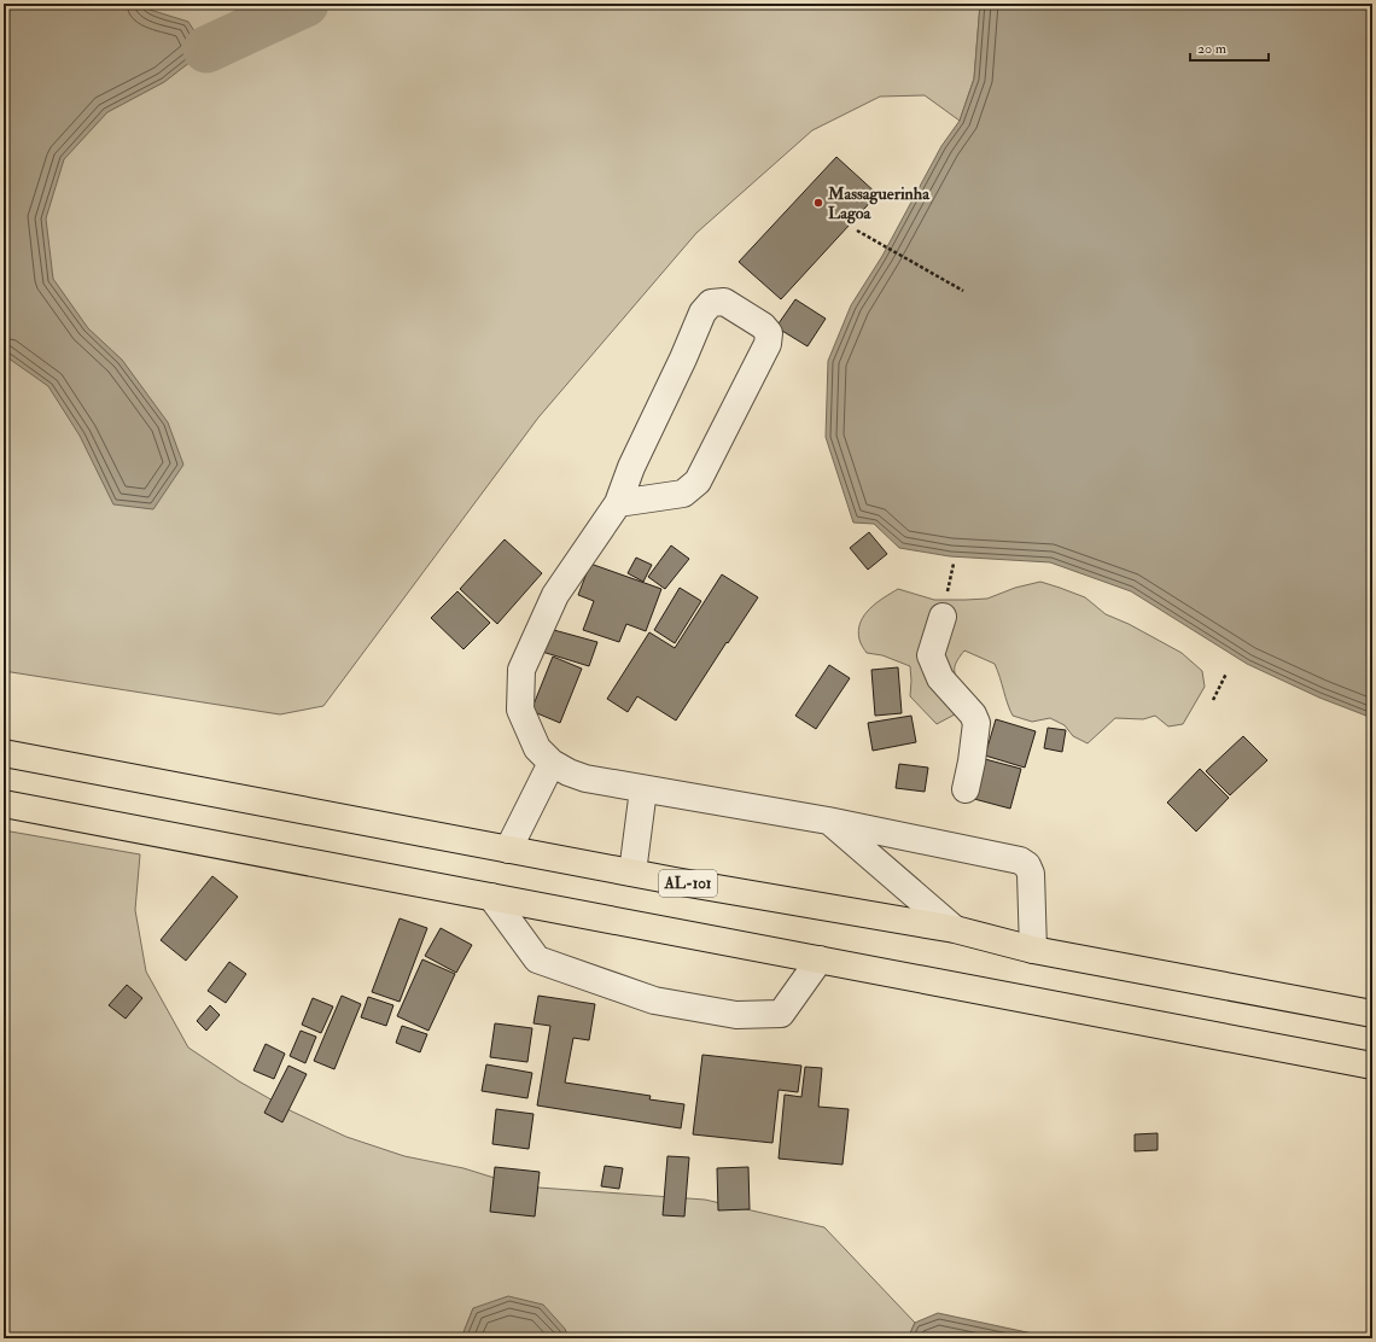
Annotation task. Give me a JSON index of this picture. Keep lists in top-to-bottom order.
{
  "streets": {
    "highway": ["AL-101"]
  },
  "places": ["Massaguerinha Lagoa"],
  "scale_bar": "20 m"
}
